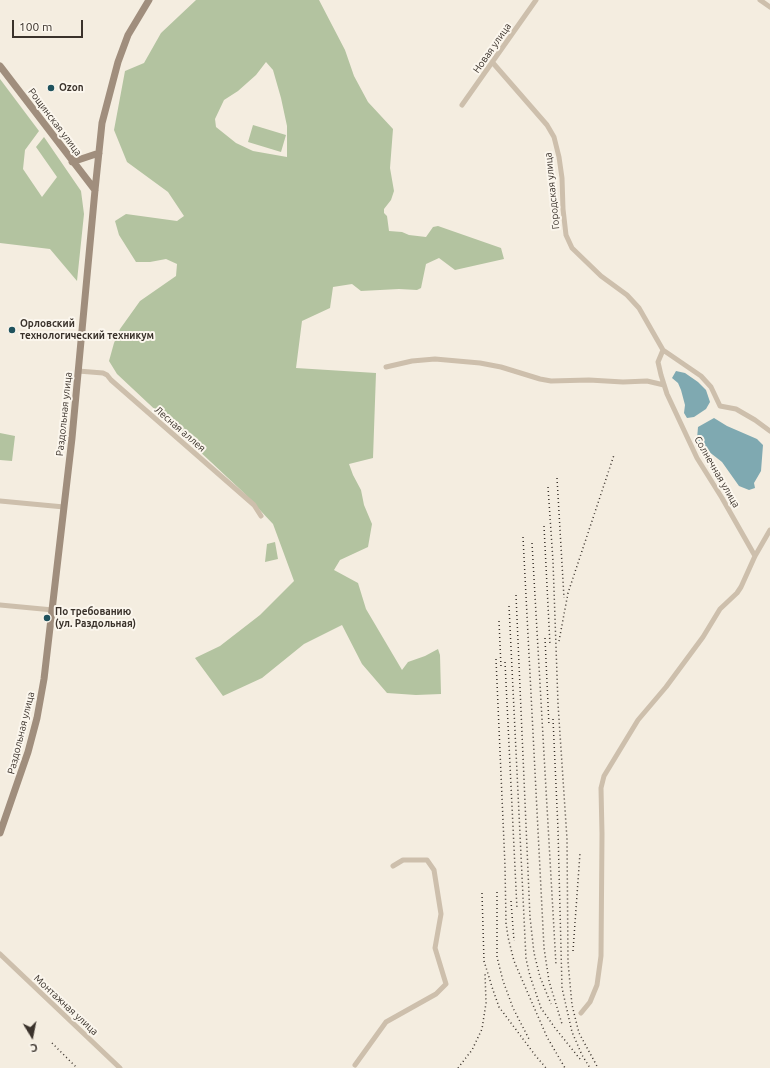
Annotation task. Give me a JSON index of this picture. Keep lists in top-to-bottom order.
{
  "streets": {
    "main road": ["Рощинская улица", "Раздольная улица"],
    "street": [
      "Новая улица",
      "Городская улица",
      "Лесная аллея",
      "Солнечная улица",
      "Монтажная улица"
    ]
  },
  "crossings": [
    ["Новая улица", "Городская улица"],
    ["Рощинская улица", "Раздольная улица"],
    ["Городская улица", "Солнечная улица"],
    ["Раздольная улица", "Лесная аллея"]
  ],
  "places": ["Ozon", "Орловский технологический техникум", "По требованию (ул. Раздольная)"],
  "scale_bar": "100 m",
  "north": "bottom"
}
